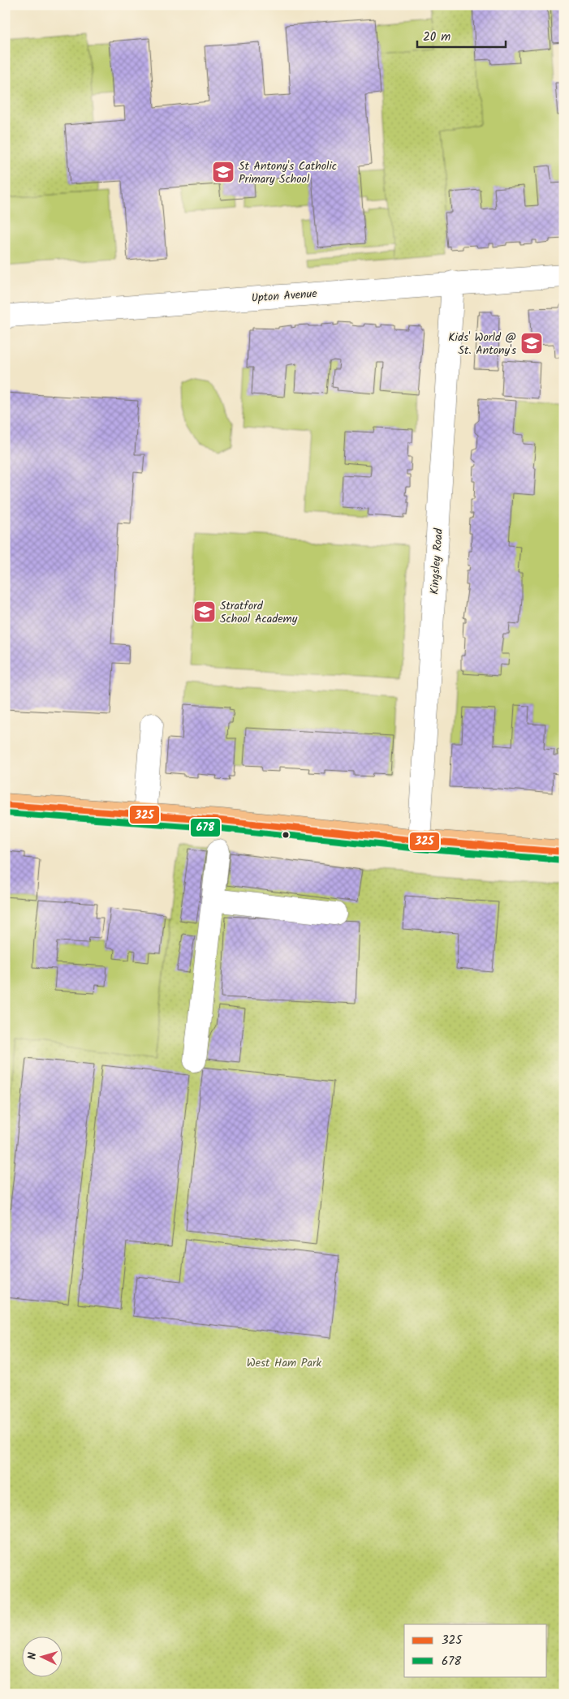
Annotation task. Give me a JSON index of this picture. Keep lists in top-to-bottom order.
{
  "streets": {
    "street": ["Upton Avenue", "Kingsley Road"]
  },
  "crossings": [
    ["Upton Avenue", "Kingsley Road"]
  ],
  "parks": ["West Ham Park"],
  "places": {
    "school or university": ["St Antony's Catholic Primary School", "Kids' World @ St. Antony's", "Stratford School Academy"]
  },
  "lines": ["transit line 325", "transit line 678"],
  "legend": ["325", "678"],
  "scale_bar": "20 m",
  "north": "left"
}
